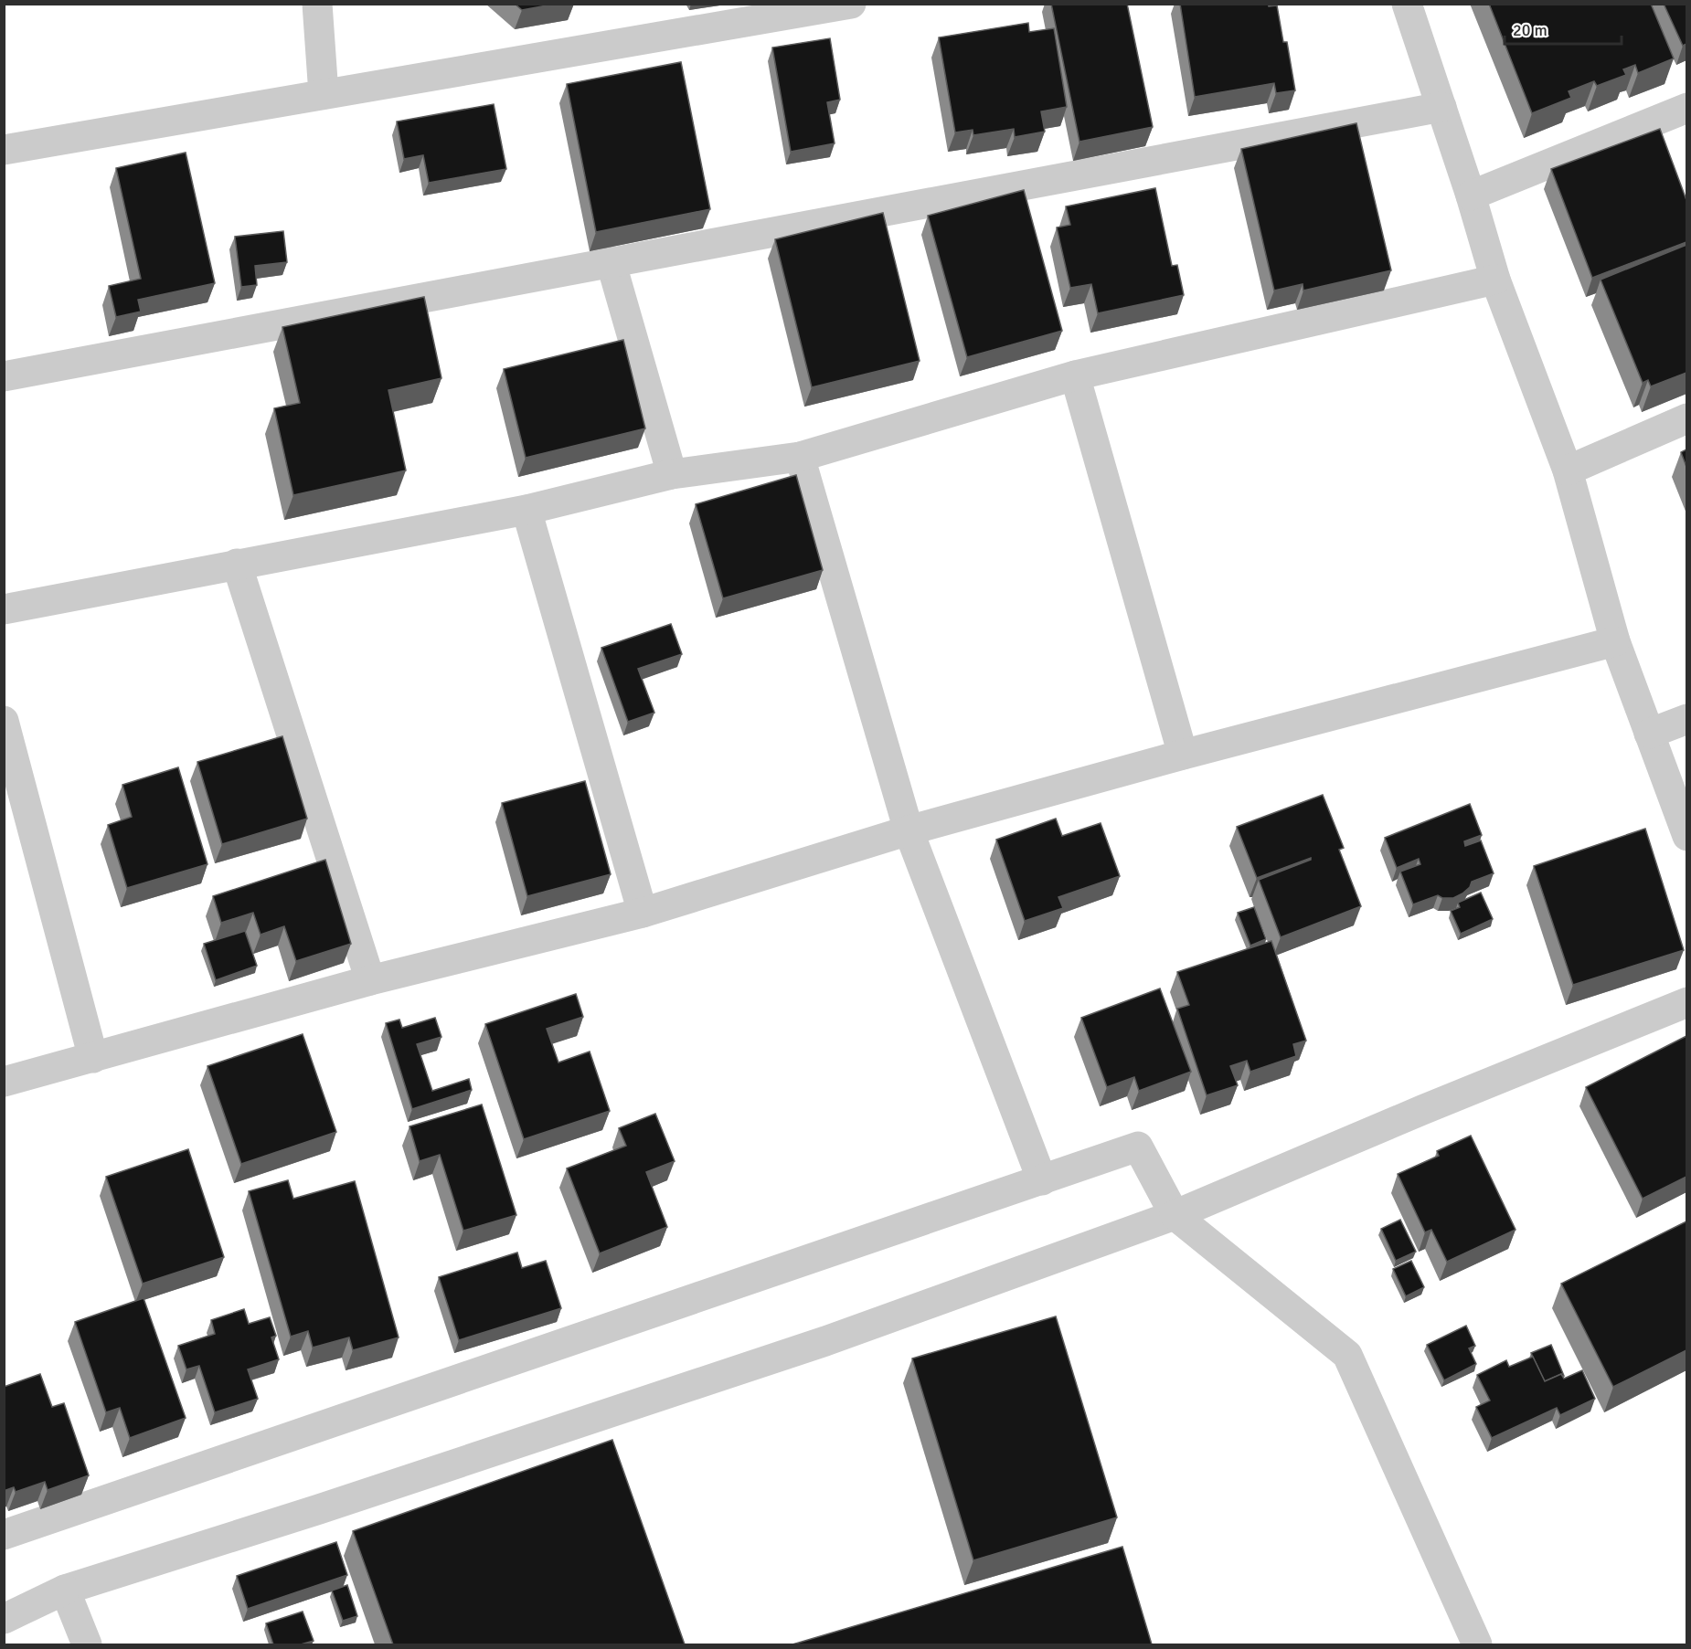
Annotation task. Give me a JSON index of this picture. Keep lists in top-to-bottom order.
{
  "scale_bar": "20 m"
}
